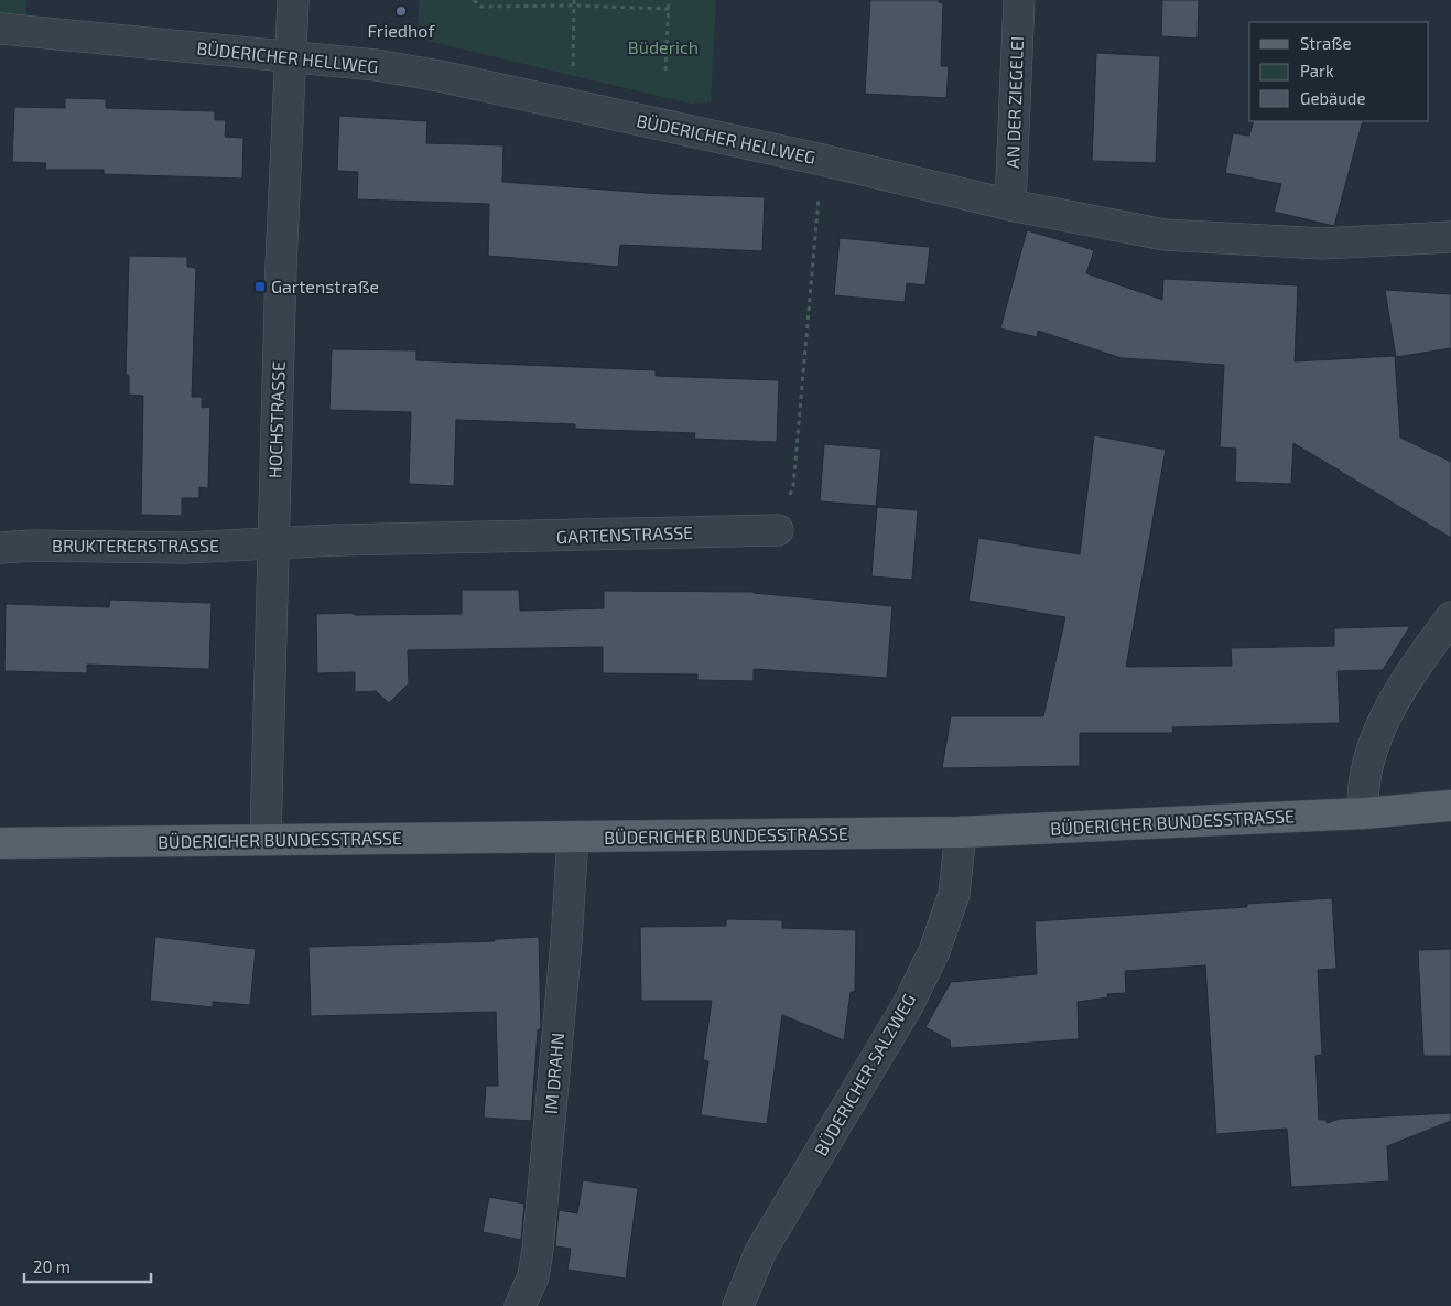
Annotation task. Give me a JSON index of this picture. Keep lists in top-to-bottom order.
{
  "streets": {
    "main road": ["BÜDERICHER BUNDESSTRASSE"],
    "street": [
      "BÜDERICHER HELLWEG",
      "AN DER ZIEGELEI",
      "HOCHSTRASSE",
      "GARTENSTRASSE",
      "BRUKTERERSTRASSE",
      "IM DRAHN",
      "BÜDERICHER SALZWEG"
    ]
  },
  "crossings": [
    ["BÜDERICHER HELLWEG", "AN DER ZIEGELEI"],
    ["BÜDERICHER HELLWEG", "HOCHSTRASSE"],
    ["HOCHSTRASSE", "GARTENSTRASSE"],
    ["HOCHSTRASSE", "BRUKTERERSTRASSE"],
    ["HOCHSTRASSE", "BÜDERICHER BUNDESSTRASSE"],
    ["GARTENSTRASSE", "BRUKTERERSTRASSE"],
    ["BÜDERICHER BUNDESSTRASSE", "IM DRAHN"],
    ["BÜDERICHER BUNDESSTRASSE", "BÜDERICHER SALZWEG"]
  ],
  "parks": ["Büderich"],
  "places": {
    "other": ["Friedhof"],
    "transit": ["Gartenstraße"]
  },
  "legend": ["Straße", "Park", "Gebäude"],
  "scale_bar": "20 m"
}
